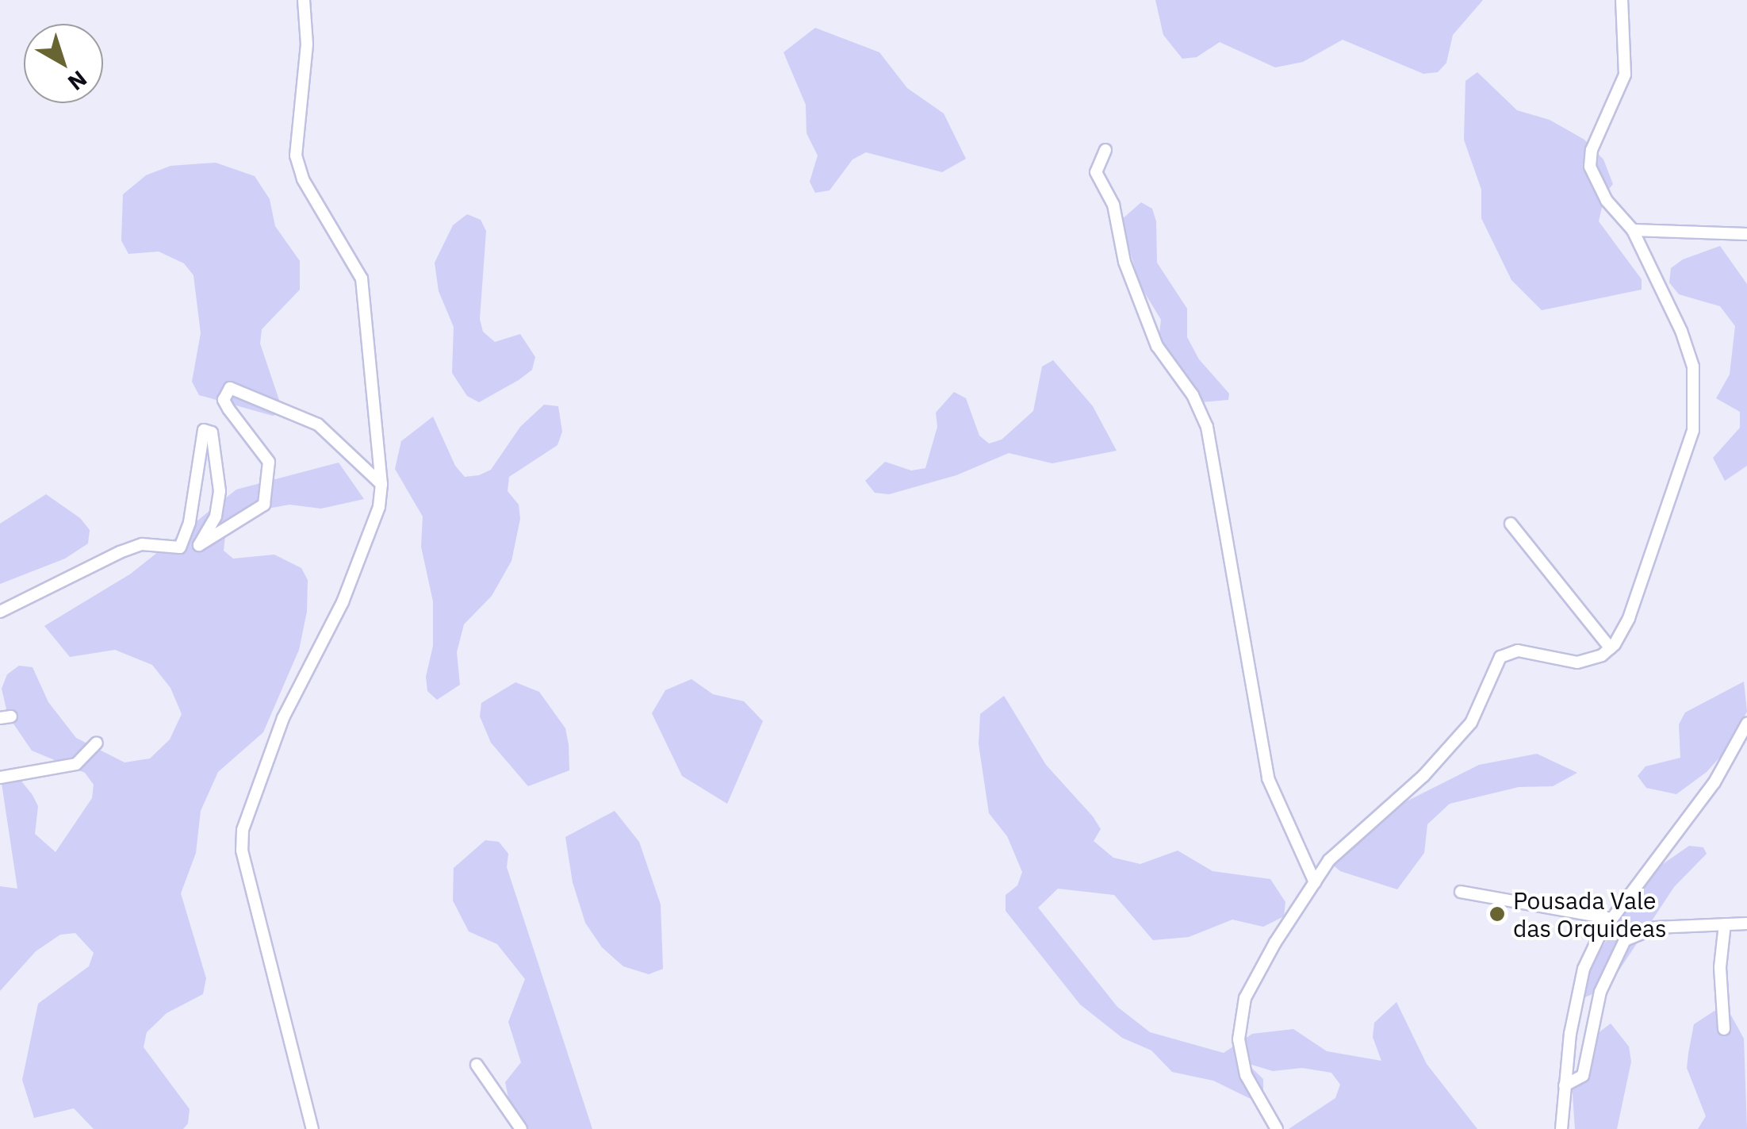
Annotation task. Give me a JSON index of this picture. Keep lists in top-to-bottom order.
{
  "places": ["Pousada Vale das Orquideas"],
  "north": "bottom right"
}
